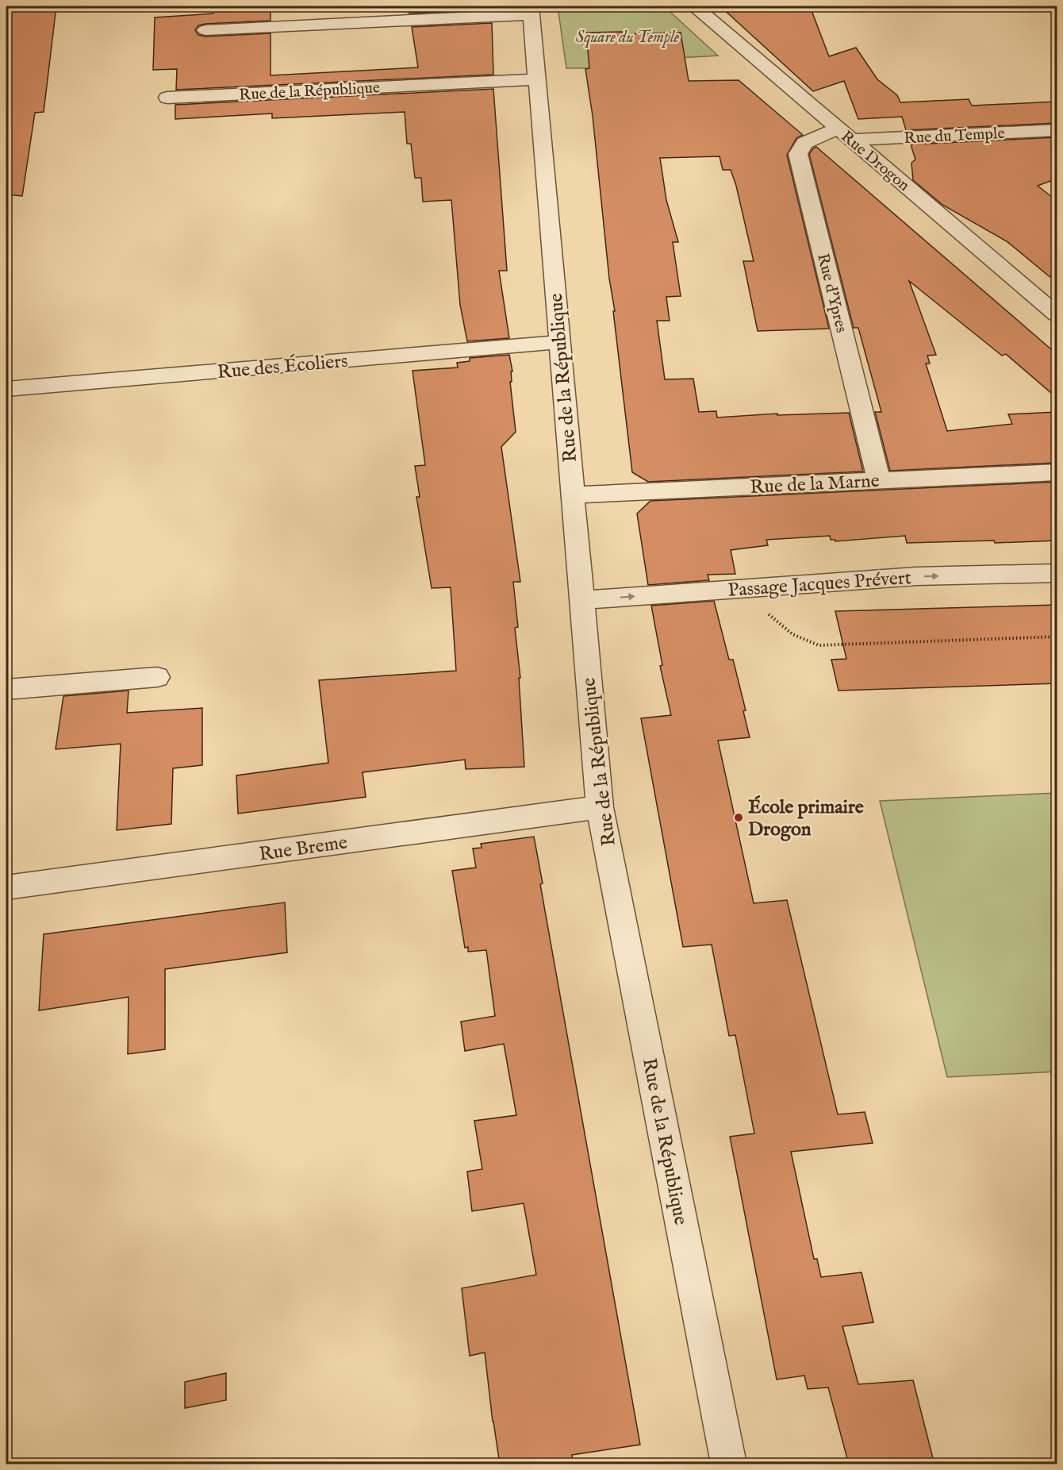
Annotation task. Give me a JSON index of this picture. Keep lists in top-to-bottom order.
{
  "streets": {
    "street": [
      "Rue de la République",
      "Rue du Temple",
      "Rue Drogon",
      "Rue d'Ypres",
      "Rue des Écoliers",
      "Rue de la Marne",
      "Passage Jacques Prévert",
      "Rue Breme"
    ]
  },
  "crossings": [
    ["Rue de la République", "Rue des Écoliers"],
    ["Rue de la République", "Rue de la Marne"],
    ["Rue de la République", "Passage Jacques Prévert"],
    ["Rue de la République", "Rue Breme"],
    ["Rue du Temple", "Rue Drogon"],
    ["Rue du Temple", "Rue d'Ypres"],
    ["Rue Drogon", "Rue d'Ypres"],
    ["Rue d'Ypres", "Rue de la Marne"]
  ],
  "one_way": ["Passage Jacques Prévert"],
  "parks": ["Square du Temple"],
  "places": ["École primaire Drogon"]
}
